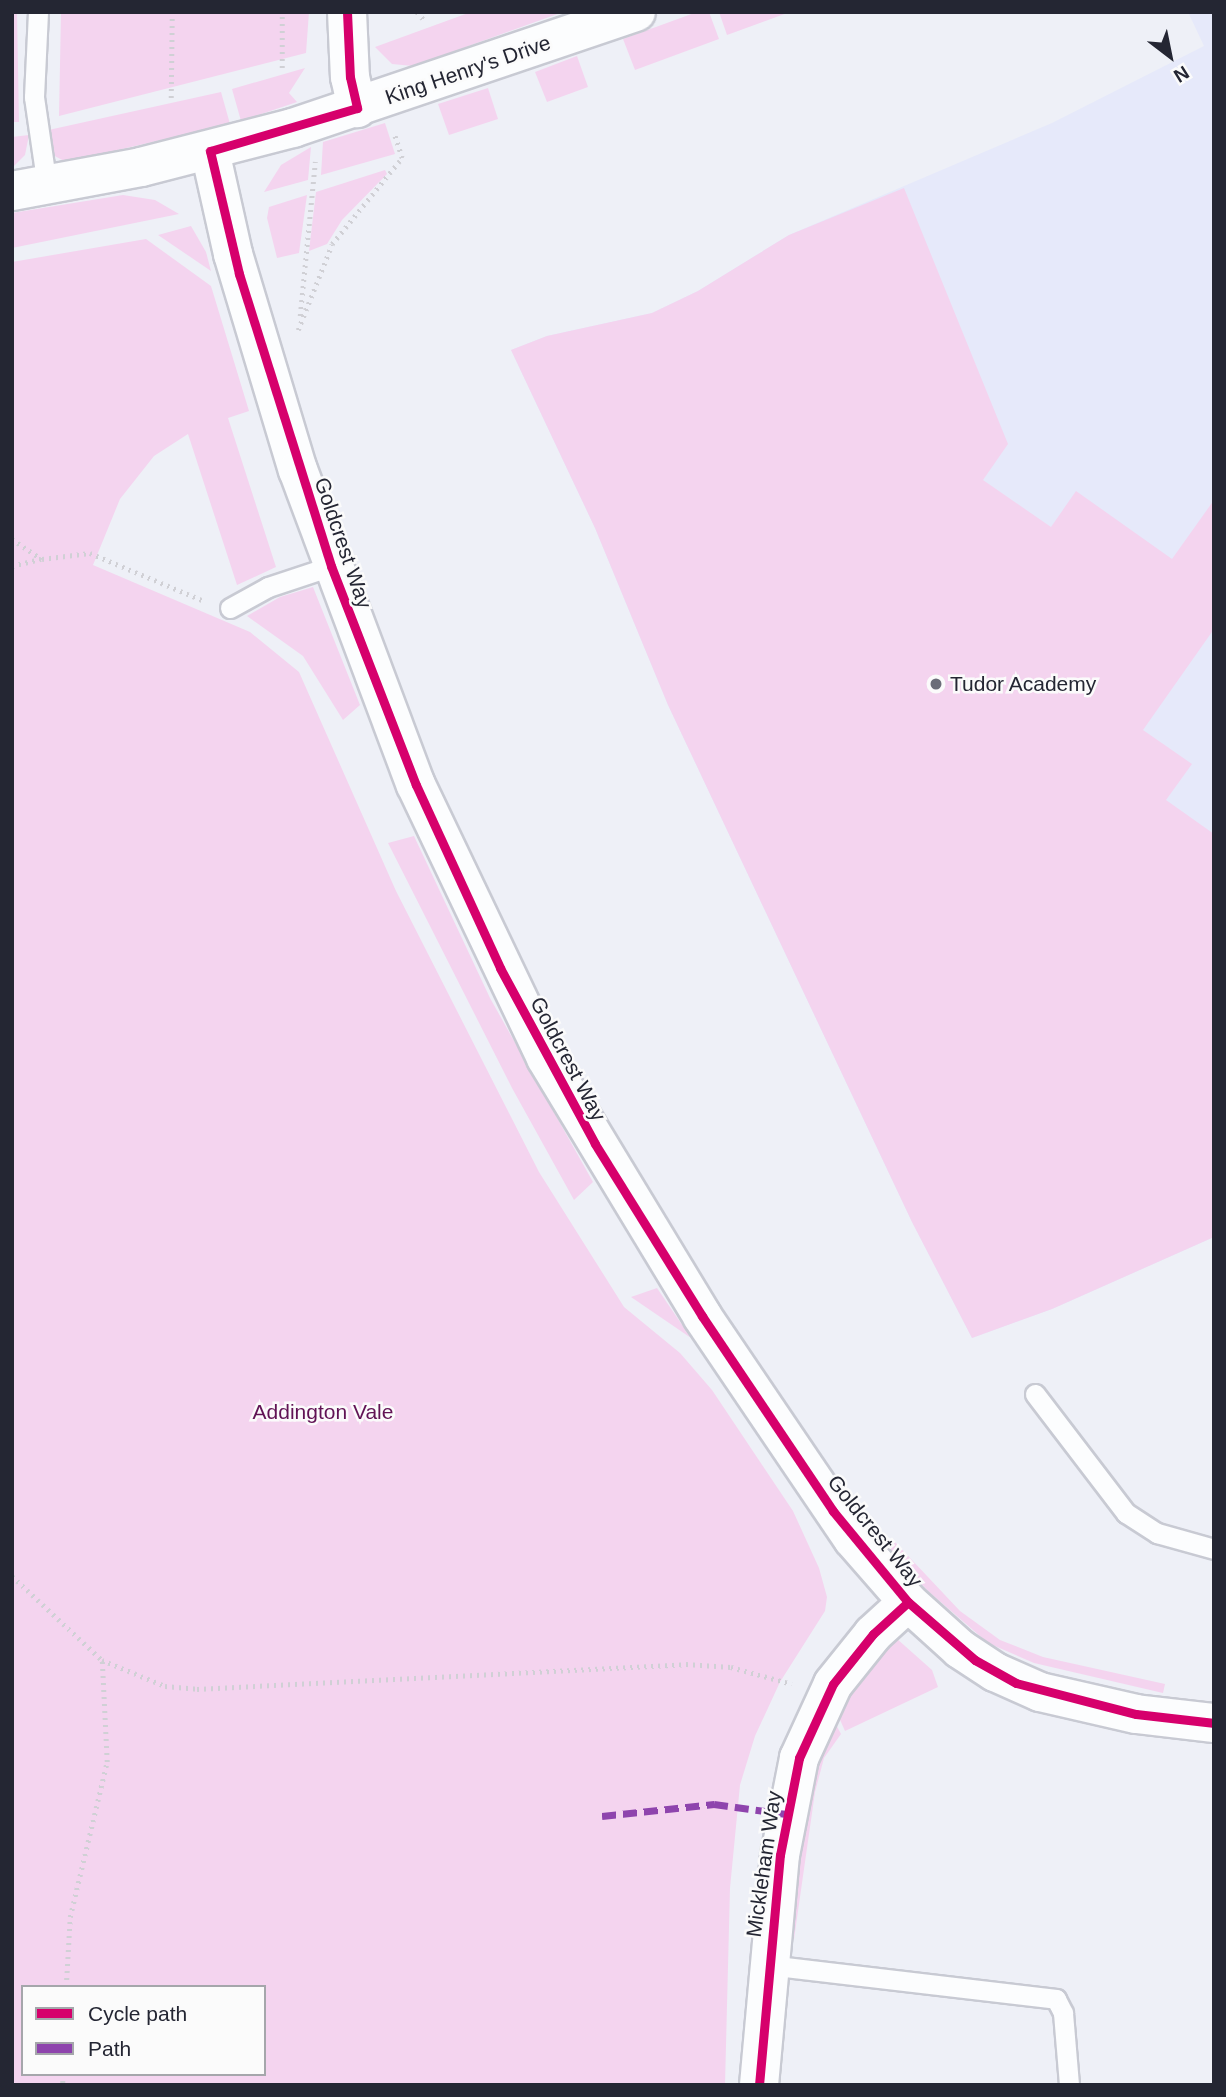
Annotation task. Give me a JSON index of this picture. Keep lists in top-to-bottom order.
{
  "streets": {
    "street": ["King Henry's Drive", "Goldcrest Way", "Mickleham Way"]
  },
  "crossings": [
    ["King Henry's Drive", "Goldcrest Way"],
    ["Goldcrest Way", "Mickleham Way"]
  ],
  "parks": ["Addington Vale"],
  "places": ["Tudor Academy"],
  "legend": ["Cycle path", "Path"],
  "north": "bottom right"
}
